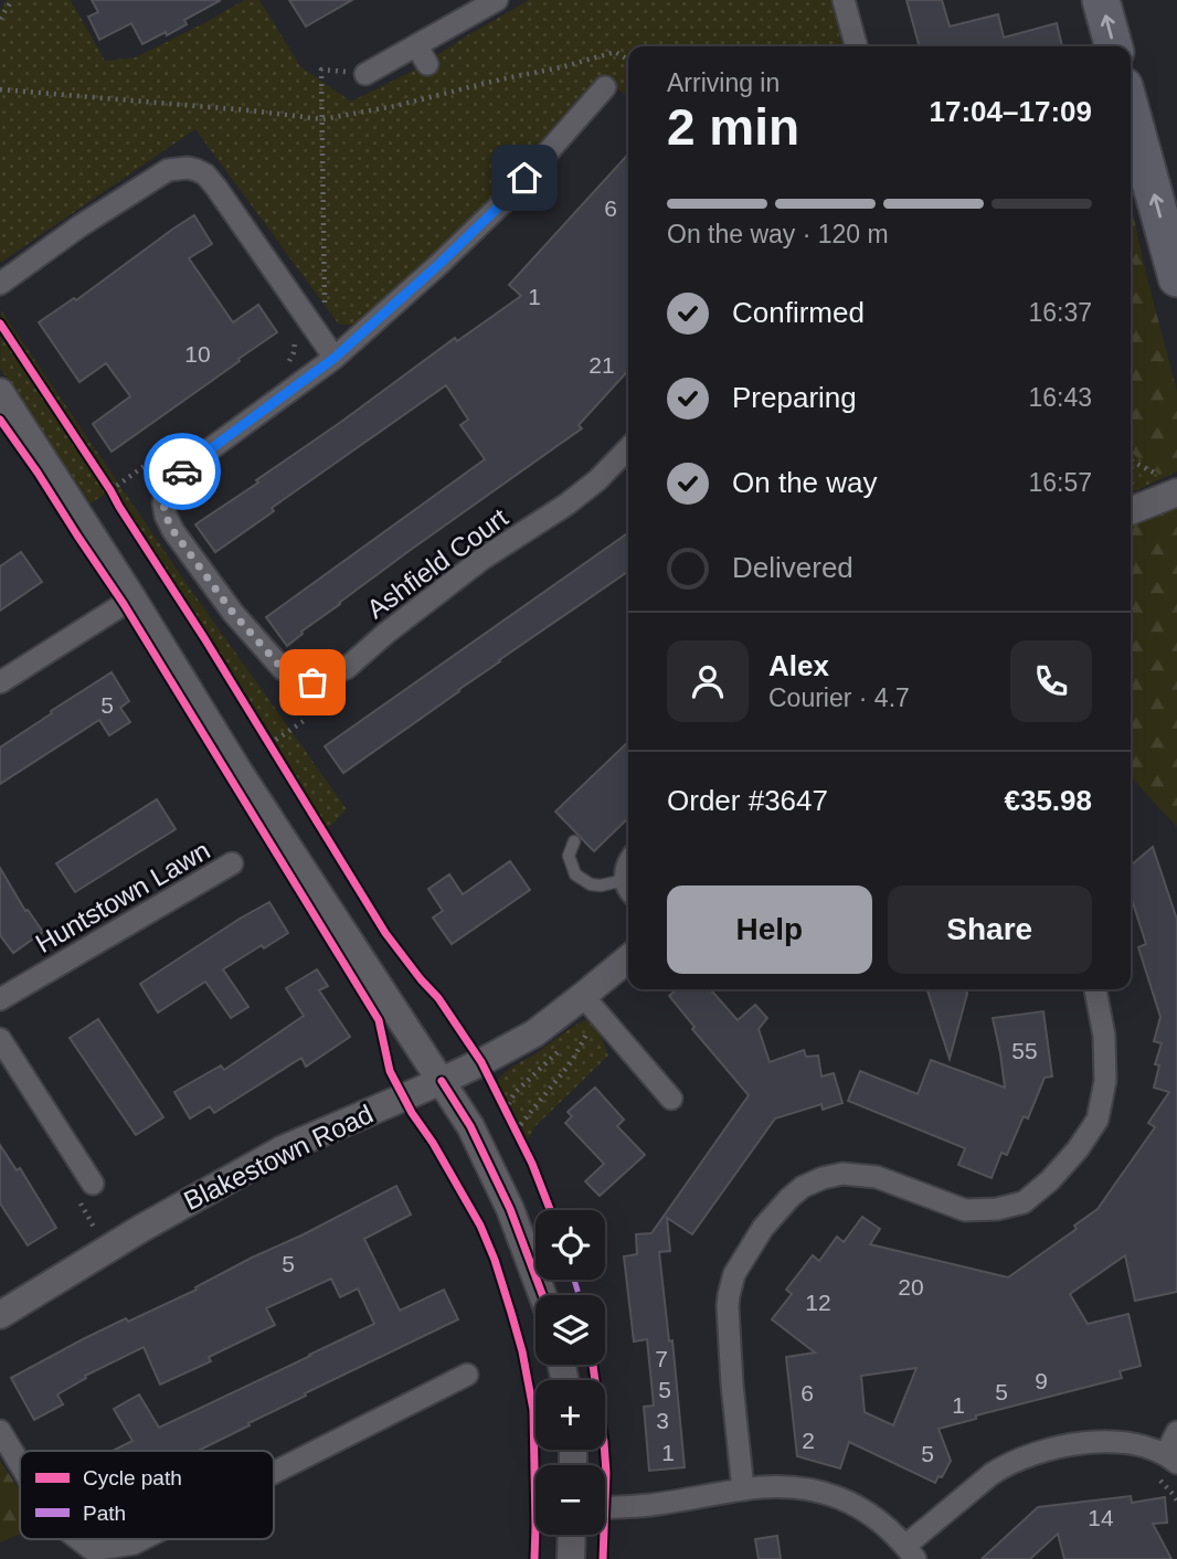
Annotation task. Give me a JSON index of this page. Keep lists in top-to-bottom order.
{
  "streets": {
    "street": ["Ashfield Court", "Huntstown Lawn", "Blakestown Road"]
  },
  "house_numbers": [
    "6",
    "1",
    "10",
    "21",
    "5",
    "55",
    "5",
    "20",
    "12",
    "7",
    "9",
    "5",
    "5",
    "6",
    "1",
    "3",
    "2",
    "1",
    "5",
    "14"
  ],
  "legend": ["Cycle path", "Path"],
  "page": {
    "heading": ["2 min", "Arriving in", "17:04–17:09"],
    "panel": [
      "Alex",
      "Courier · 4.7",
      "Order #3647",
      "€35.98"
    ],
    "bar": "On the way · 120 m",
    "list": [
      ["Confirmed", "16:37"],
      ["Preparing", "16:43"],
      ["On the way", "16:57"],
      "Delivered"
    ],
    "buttons": ["Help", "Share"],
    "map_buttons": ["+", "−"]
  }
}
